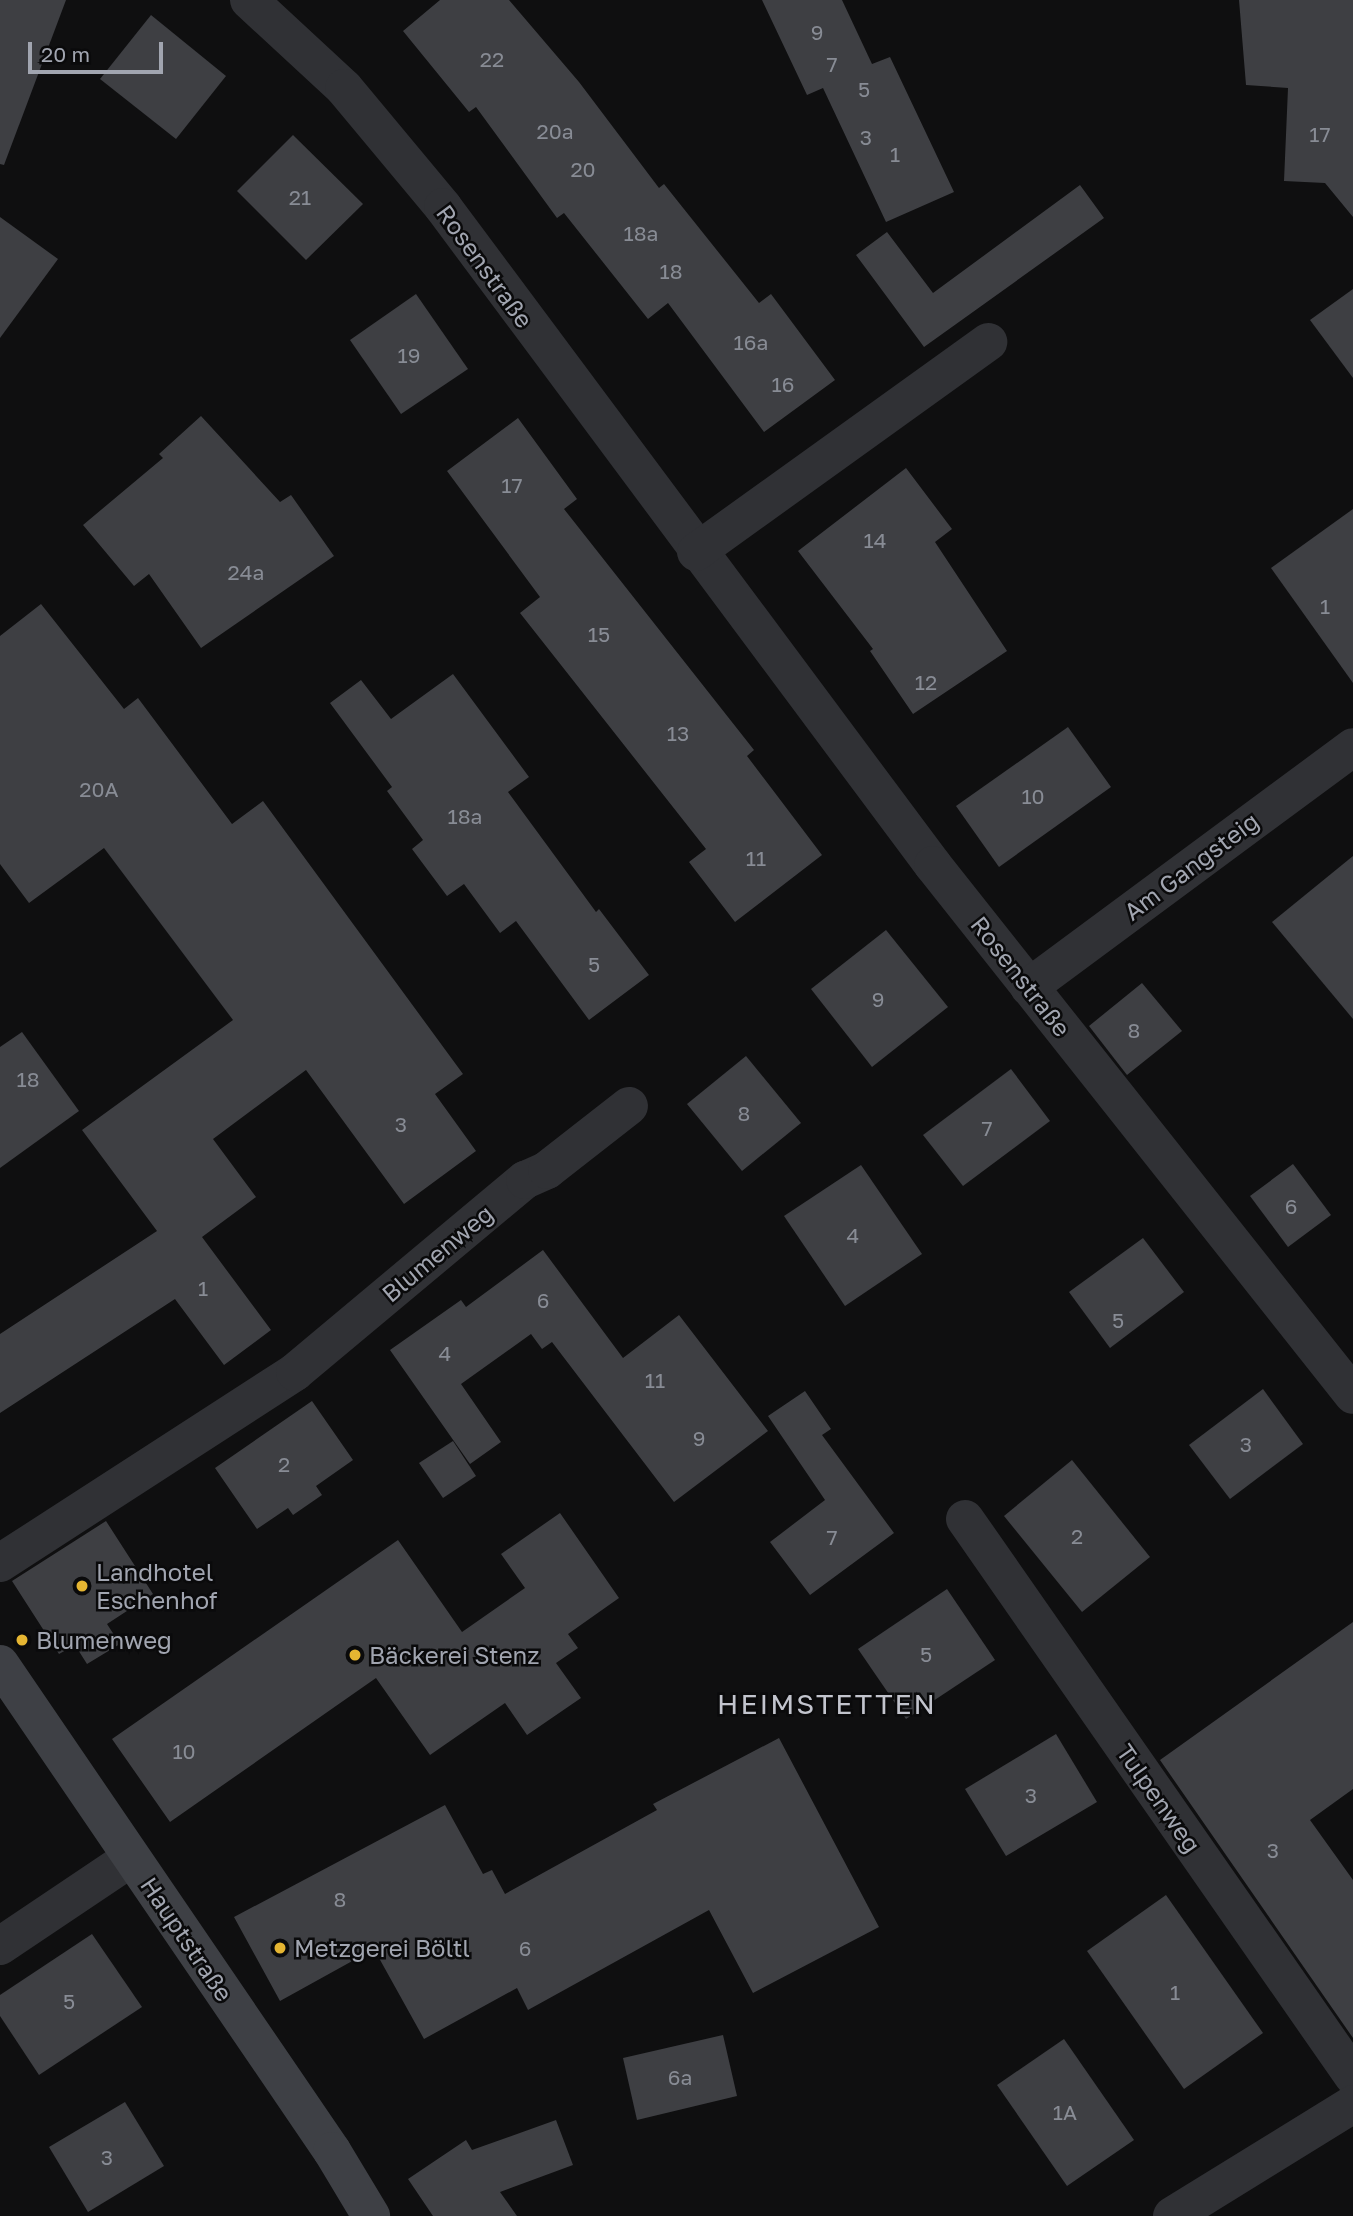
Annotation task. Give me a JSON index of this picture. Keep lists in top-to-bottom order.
{
  "streets": {
    "street": [
      "Rosenstraße",
      "Am Gangsteig",
      "Blumenweg",
      "Tulpenweg",
      "Hauptstraße"
    ]
  },
  "crossings": [
    ["Rosenstraße", "Am Gangsteig"]
  ],
  "districts": ["HEIMSTETTEN"],
  "places": [
    "Landhotel Eschenhof",
    "Blumenweg",
    "Bäckerei Stenz",
    "Metzgerei Böltl"
  ],
  "house_numbers": [
    "9",
    "22",
    "7",
    "5",
    "20a",
    "17",
    "3",
    "1",
    "20",
    "21",
    "18a",
    "18",
    "16a",
    "19",
    "16",
    "17",
    "14",
    "24a",
    "1",
    "15",
    "12",
    "13",
    "20A",
    "10",
    "18a",
    "11",
    "5",
    "9",
    "8",
    "18",
    "8",
    "3",
    "7",
    "6",
    "4",
    "1",
    "6",
    "5",
    "4",
    "11",
    "9",
    "3",
    "2",
    "2",
    "7",
    "5",
    "10",
    "3",
    "3",
    "8",
    "6",
    "1",
    "5",
    "6a",
    "1A",
    "3"
  ],
  "scale_bar": "20 m"
}
